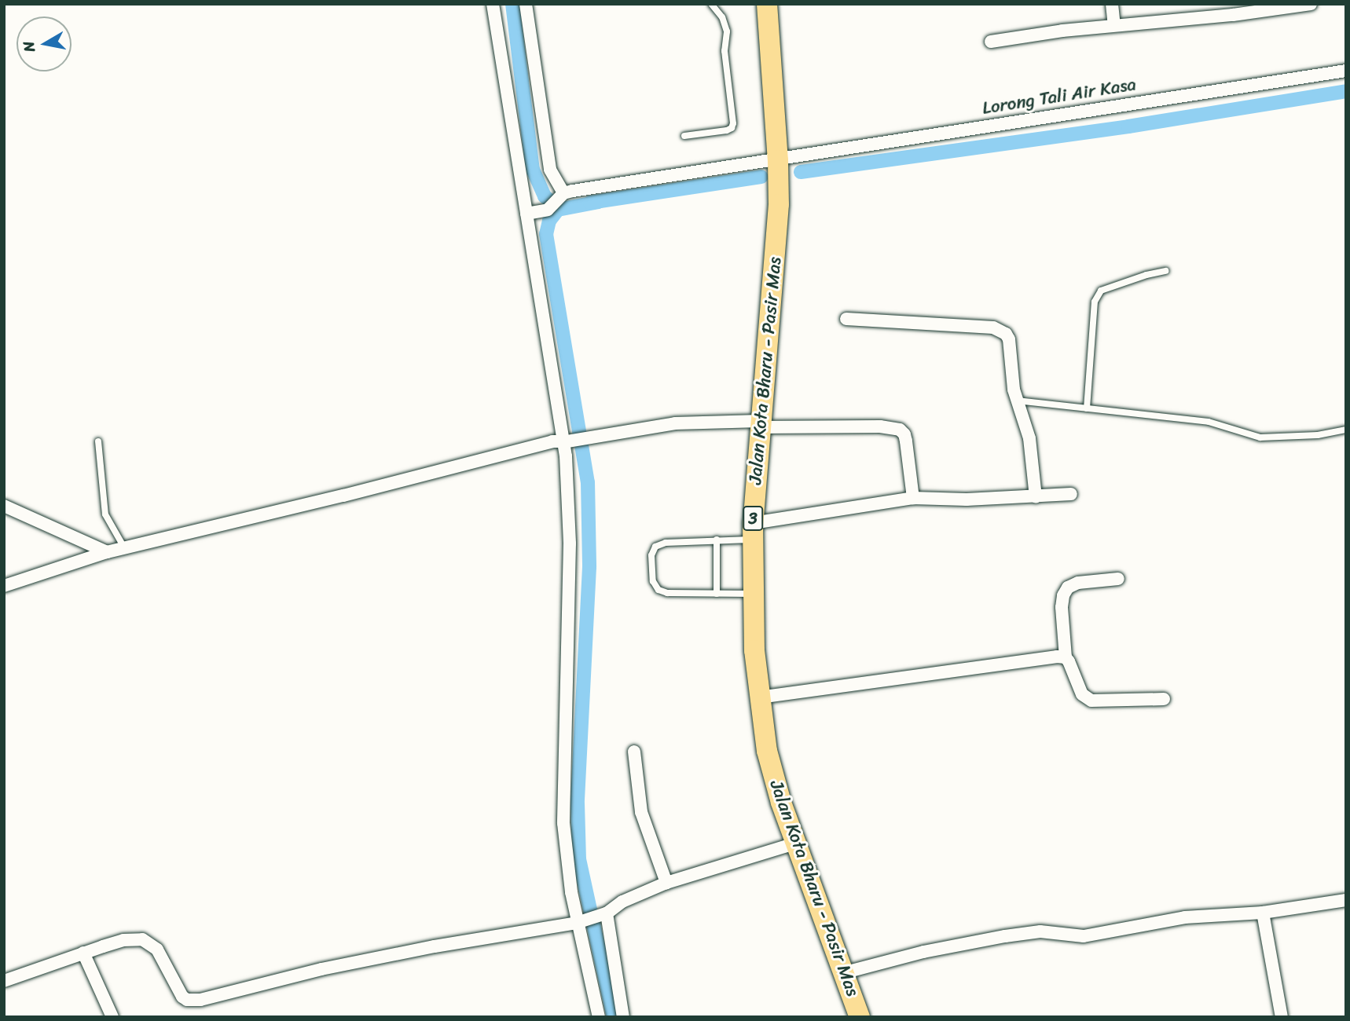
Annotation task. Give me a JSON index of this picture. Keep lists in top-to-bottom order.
{
  "streets": {
    "highway": ["Jalan Kota Bharu - Pasir Mas", "3"],
    "street": ["Lorong Tali Air Kasa"]
  },
  "crossings": [
    ["Lorong Tali Air Kasa", "Jalan Kota Bharu - Pasir Mas"]
  ],
  "north": "left"
}
